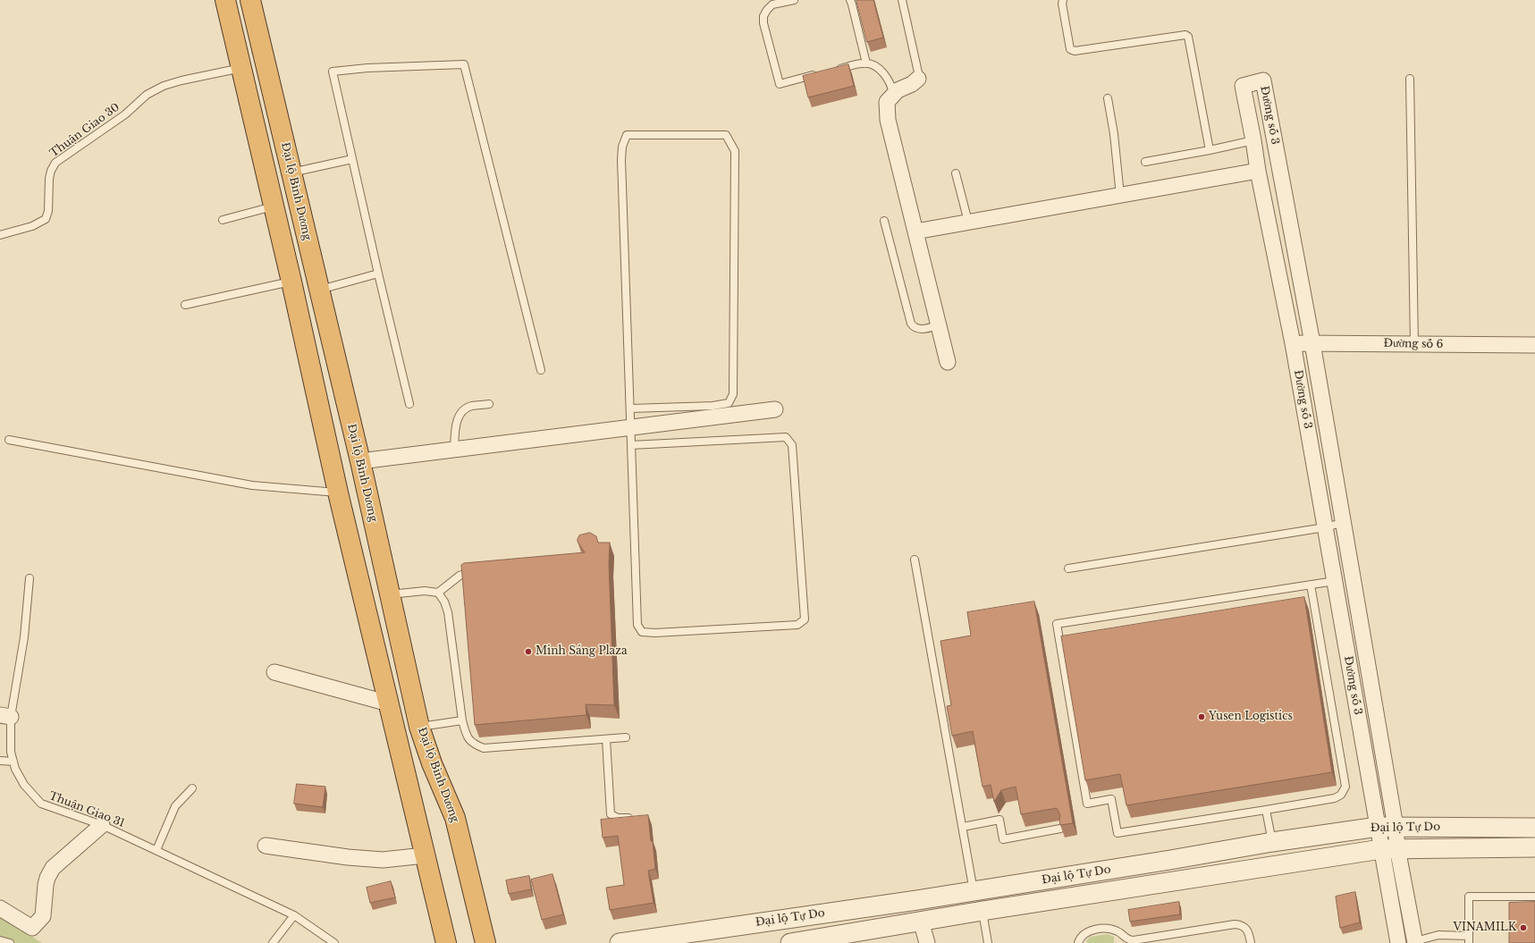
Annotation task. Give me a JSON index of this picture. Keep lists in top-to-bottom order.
{
  "streets": {
    "highway": ["Đại lộ Bình Dương"],
    "street": ["Đường số 3", "Đường số 6", "Đại lộ Tự Do"],
    "lane": ["Thuận Giao 30", "Thuận Giao 31"]
  },
  "crossings": [
    ["Đường số 3", "Đường số 6"],
    ["Đường số 3", "Đại lộ Tự Do"]
  ],
  "places": ["Minh Sáng Plaza", "Yusen Logistics", "VINAMILK"]
}
